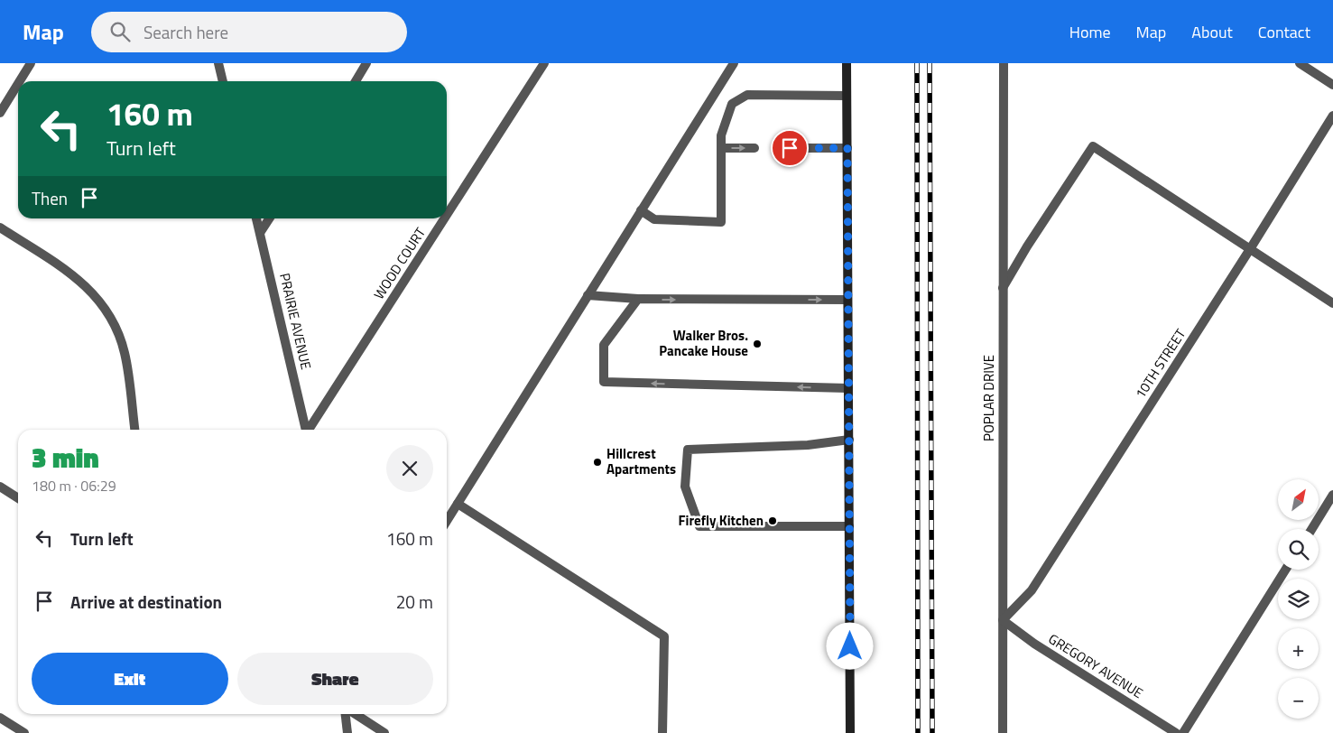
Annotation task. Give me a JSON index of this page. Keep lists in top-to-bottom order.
{
  "streets": {
    "street": [
      "WOOD COURT",
      "PRAIRIE AVENUE",
      "10TH STREET",
      "POPLAR DRIVE",
      "GREGORY AVENUE"
    ]
  },
  "crossings": [
    ["10TH STREET", "POPLAR DRIVE"],
    ["10TH STREET", "GREGORY AVENUE"],
    ["POPLAR DRIVE", "GREGORY AVENUE"]
  ],
  "places": ["Walker Bros. Pancake House", "Hillcrest Apartments", "Firefly Kitchen"],
  "north": "top right",
  "page": {
    "header": "Map",
    "search": "Search here",
    "nav": [
      "Home",
      "Map",
      "About",
      "Contact"
    ],
    "turn": ["160 m", "Turn left"],
    "then": "Then",
    "heading": ["3 min", "180 m · 06:29"],
    "map_buttons": ["+", "−"],
    "list": [
      {
        "name": "Turn left",
        "value": "160 m"
      },
      {
        "name": "Arrive at destination",
        "value": "20 m"
      }
    ],
    "buttons": ["Exit", "Share"]
  }
}
